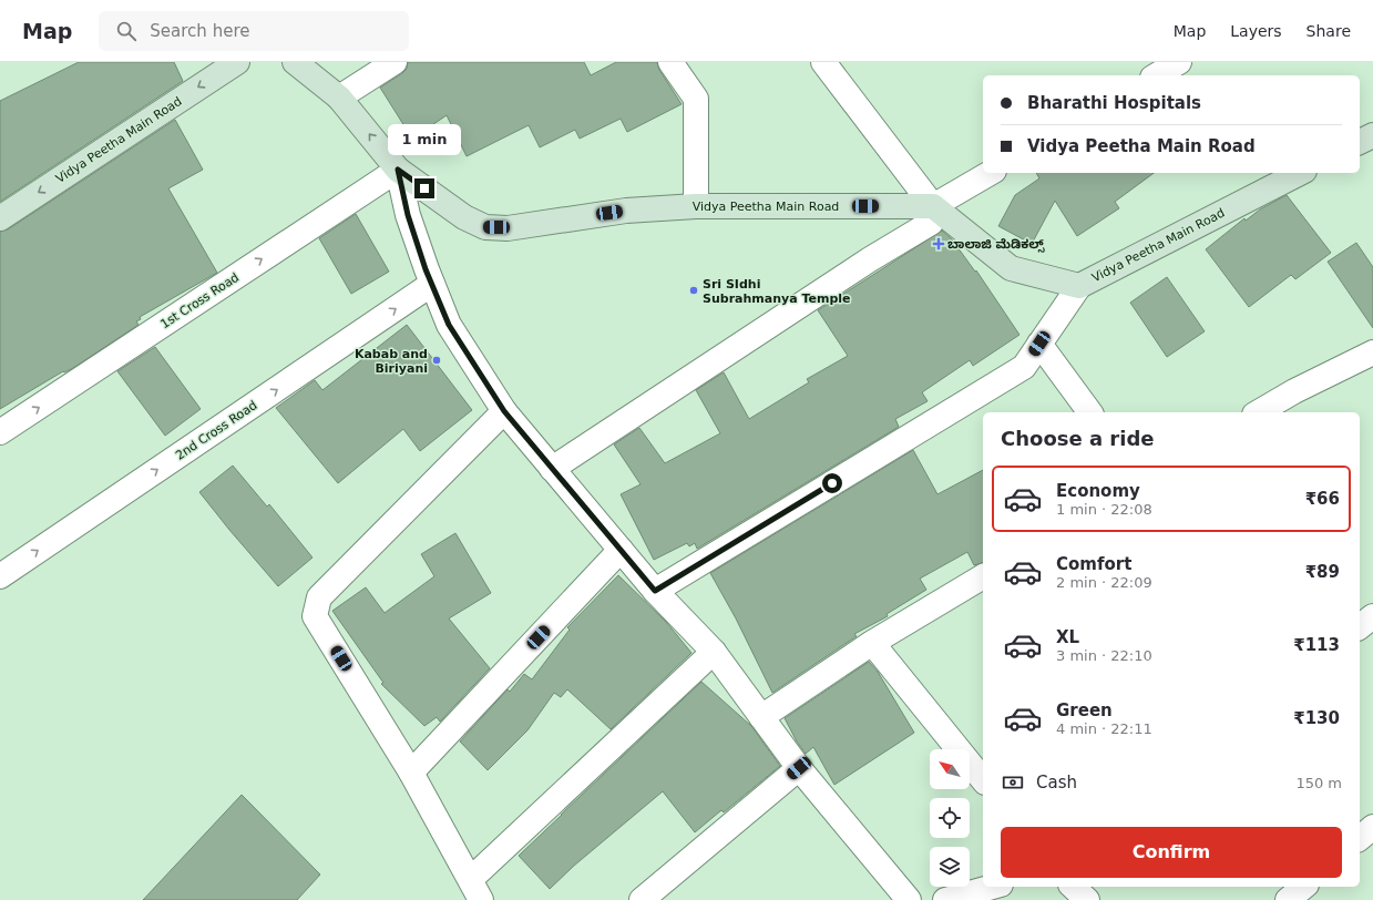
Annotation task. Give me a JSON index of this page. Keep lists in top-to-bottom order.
{
  "streets": {
    "street": ["Vidya Peetha Main Road", "1st Cross Road", "2nd Cross Road"]
  },
  "crossings": [
    ["Vidya Peetha Main Road", "1st Cross Road"]
  ],
  "one_way": ["1st Cross Road", "2nd Cross Road"],
  "places": {
    "health": ["ಬಾಲಾಜಿ ಮೆಡಿಕಲ್ಸ್"],
    "other": ["Sri SIdhi Subrahmanya Temple", "Kabab and Biriyani"]
  },
  "north": "top left",
  "page": {
    "header": "Map",
    "search": "Search here",
    "nav": ["Map", "Layers", "Share"],
    "banner": ["Bharathi Hospitals", "Vidya Peetha Main Road"],
    "bubble": "1 min",
    "heading": "Choose a ride",
    "list": [
      {
        "name": "Economy",
        "note": "1 min · 22:08",
        "value": "₹66"
      },
      {
        "name": "Comfort",
        "note": "2 min · 22:09",
        "value": "₹89"
      },
      {
        "name": "XL",
        "note": "3 min · 22:10",
        "value": "₹113"
      },
      {
        "name": "Green",
        "note": "4 min · 22:11",
        "value": "₹130"
      }
    ],
    "pay": ["Cash", "150 m"],
    "buttons": "Confirm"
  }
}
